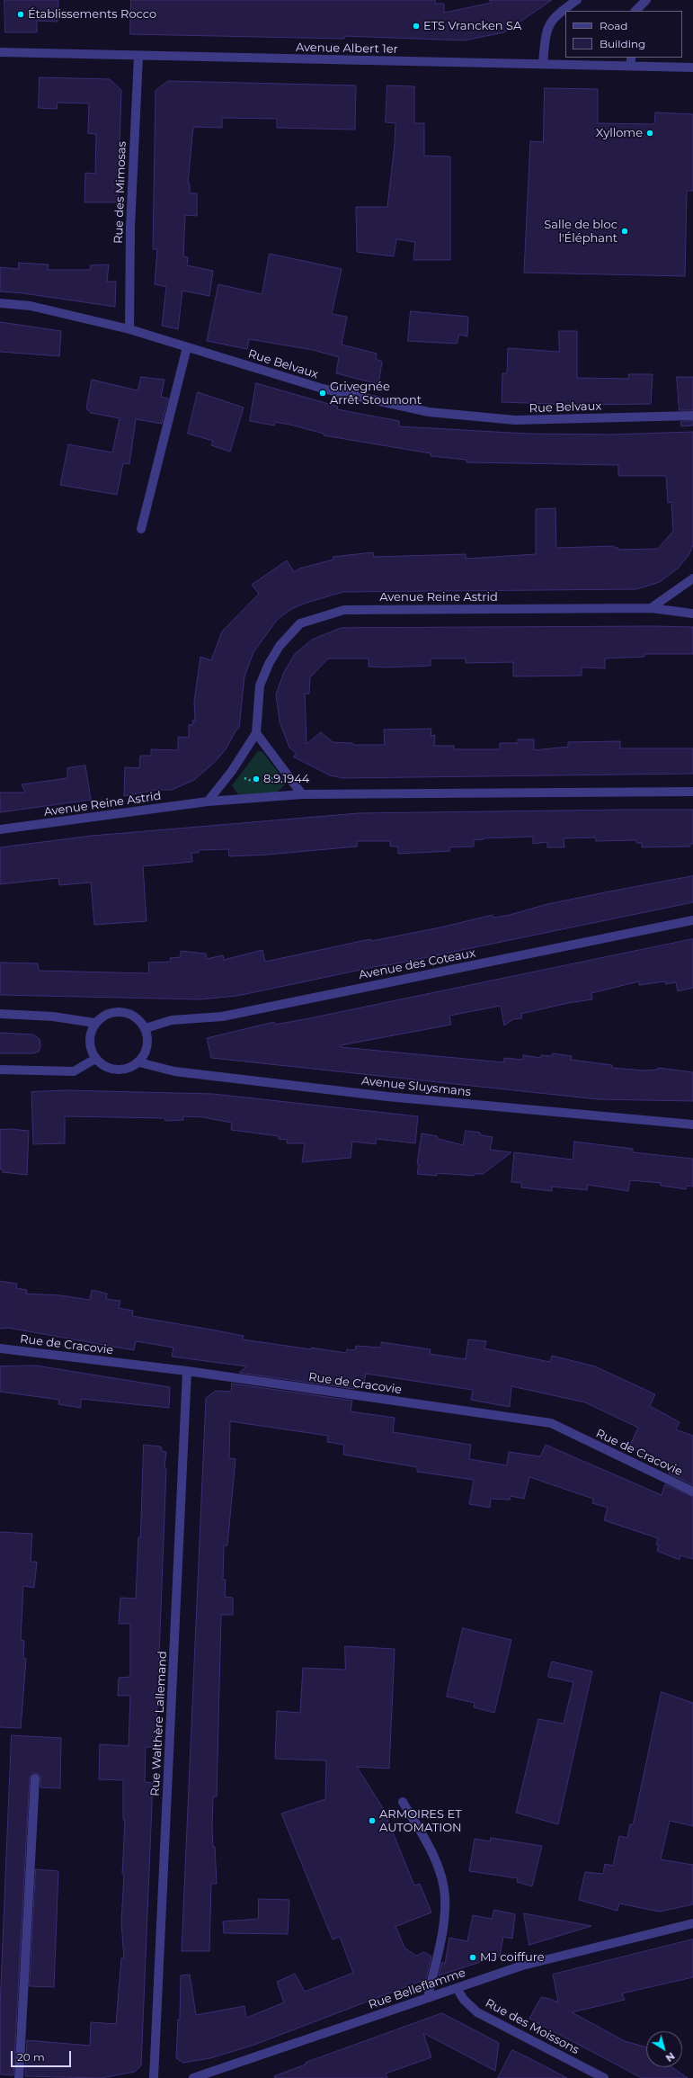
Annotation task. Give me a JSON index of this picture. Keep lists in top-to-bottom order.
{
  "streets": {
    "street": [
      "Avenue Albert 1er",
      "Rue des Mimosas",
      "Rue Belvaux",
      "Avenue Reine Astrid",
      "Avenue des Coteaux",
      "Avenue Sluysmans",
      "Rue de Cracovie",
      "Rue Walthère Lallemand",
      "Rue Belleflamme",
      "Rue des Moissons"
    ]
  },
  "crossings": [
    ["Avenue Albert 1er", "Rue des Mimosas"],
    ["Rue des Mimosas", "Rue Belvaux"],
    ["Avenue des Coteaux", "Avenue Sluysmans"],
    ["Rue de Cracovie", "Rue Walthère Lallemand"],
    ["Rue Belleflamme", "Rue des Moissons"]
  ],
  "places": [
    "Établissements Rocco",
    "ETS Vrancken SA",
    "Xyllome",
    "Salle de bloc l'Éléphant",
    "Grivegnée Arrêt Stoumont",
    "8.9.1944",
    "ARMOIRES ET AUTOMATION",
    "MJ coiffure"
  ],
  "legend": ["Road", "Building"],
  "scale_bar": "20 m",
  "north": "bottom right"
}
